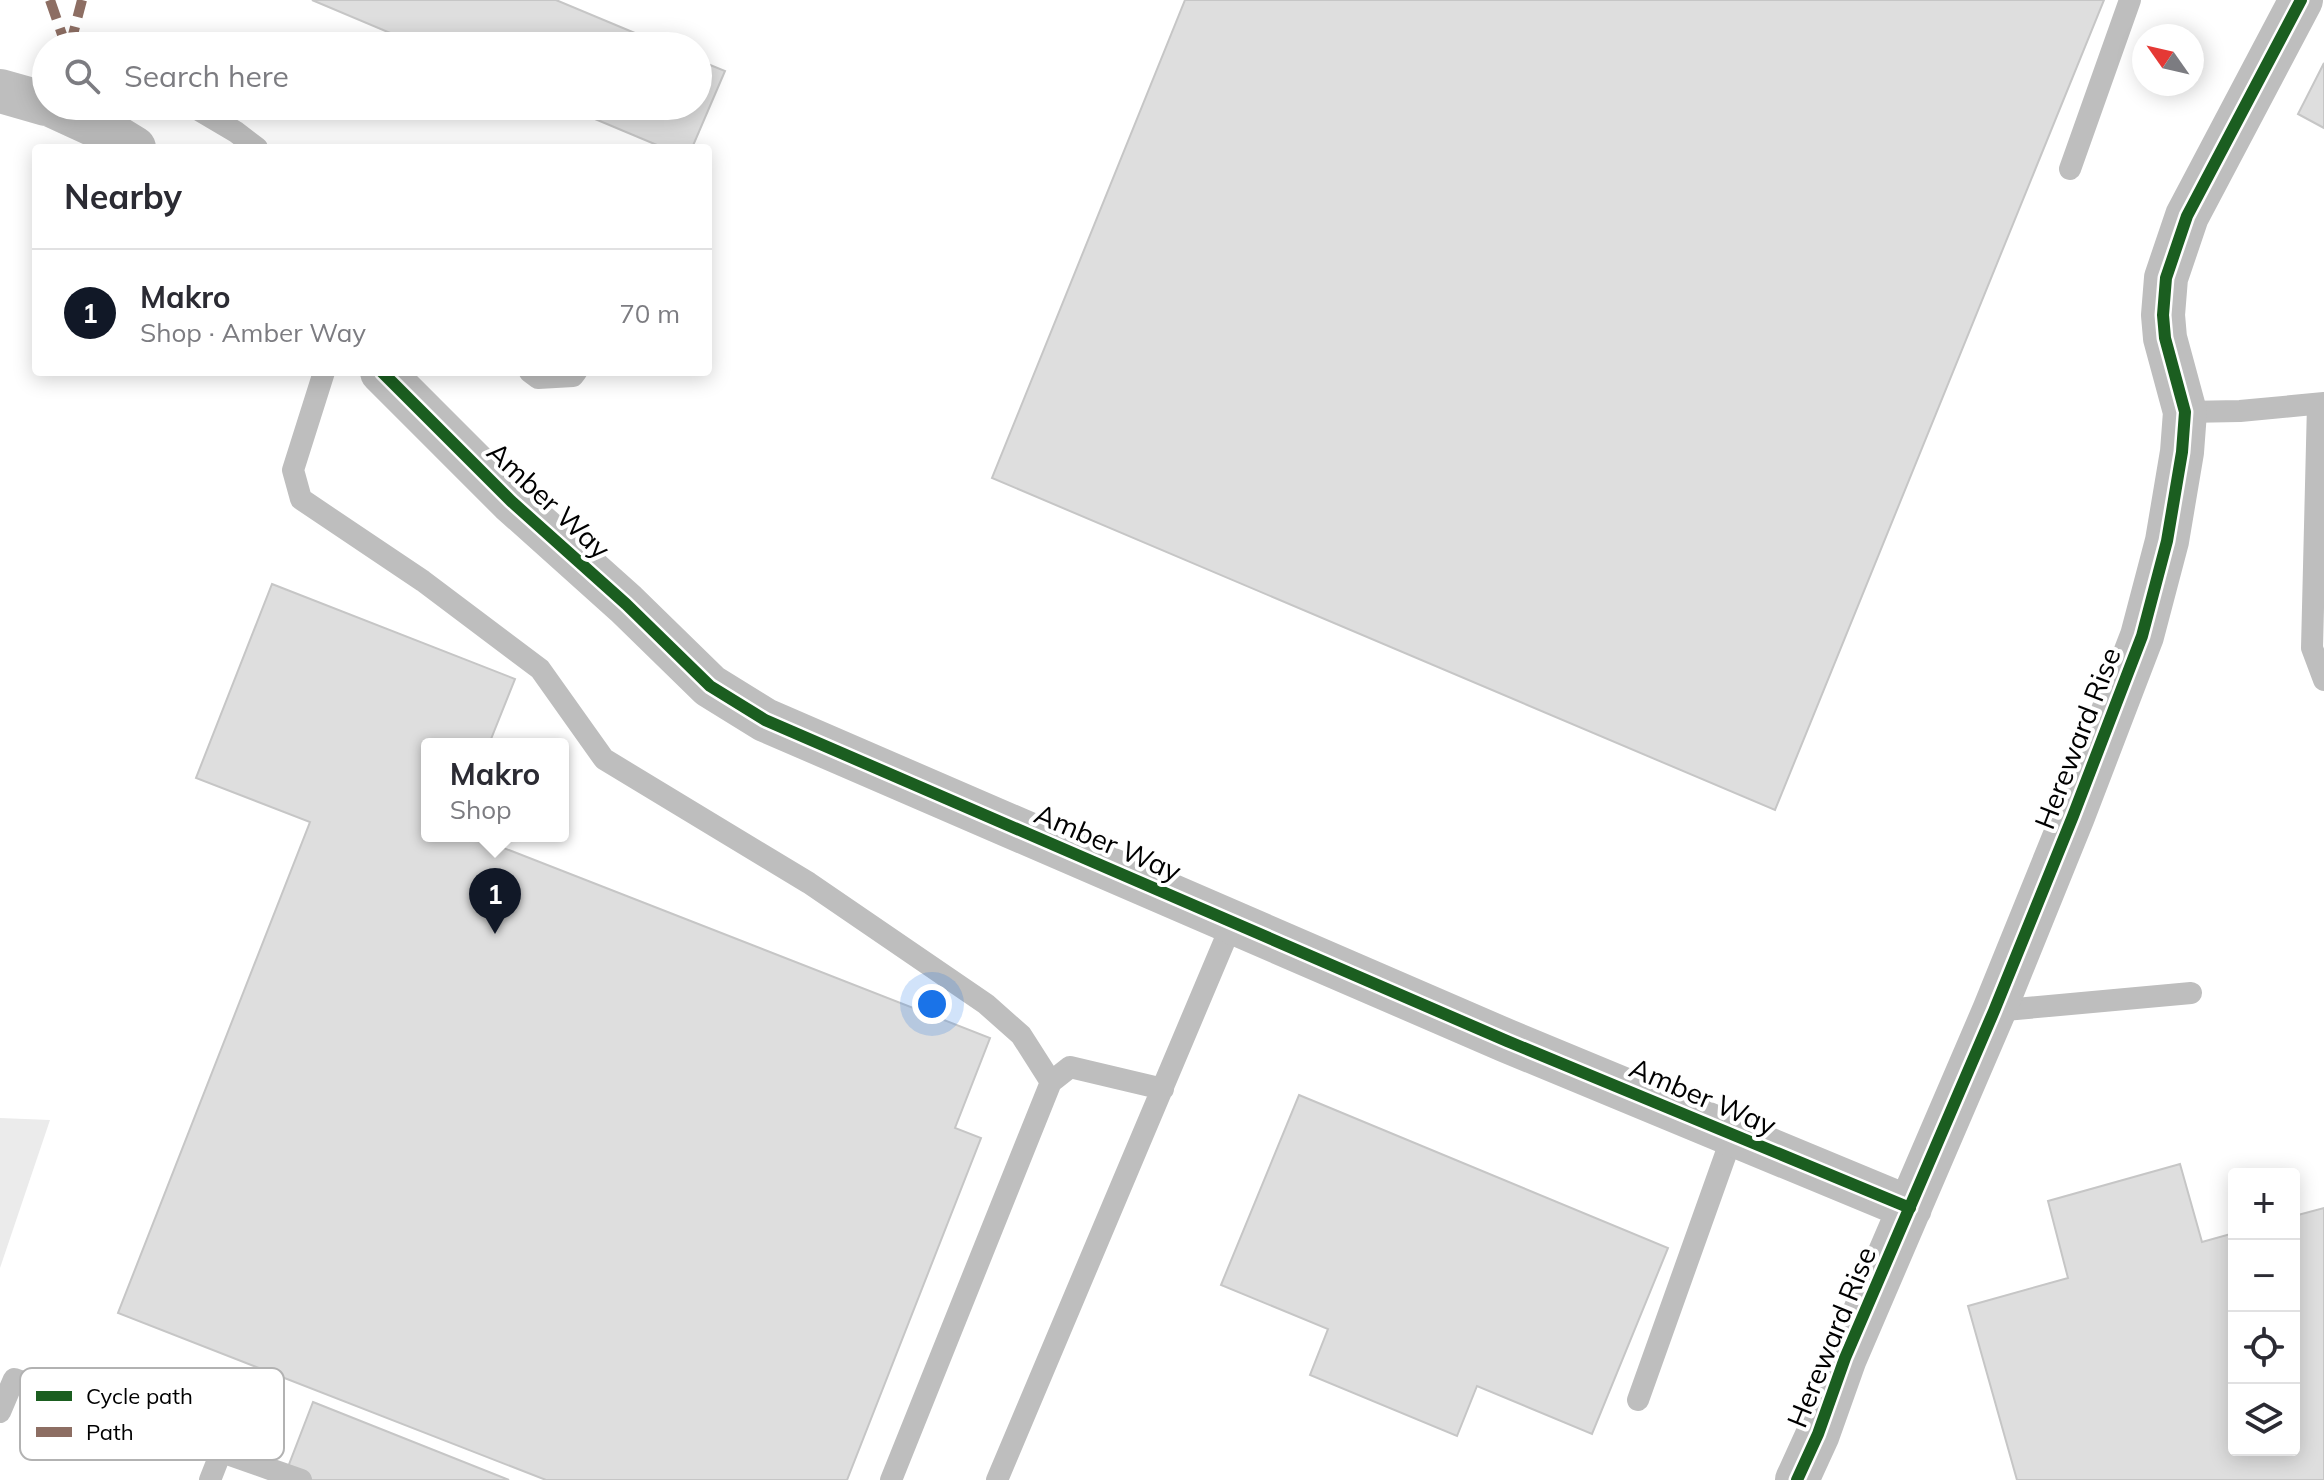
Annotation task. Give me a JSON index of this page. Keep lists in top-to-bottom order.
{
  "streets": {
    "street": ["Amber Way", "Hereward Rise"]
  },
  "crossings": [
    ["Amber Way", "Hereward Rise"]
  ],
  "legend": ["Cycle path", "Path"],
  "north": "top left",
  "page": {
    "search": "Search here",
    "heading": "Nearby",
    "list": [
      {
        "mark": "1",
        "name": "Makro",
        "note": "Shop · Amber Way",
        "value": "70 m"
      }
    ],
    "popup": ["Makro", "Shop"],
    "pins": "1",
    "map_buttons": ["+", "−"]
  }
}
